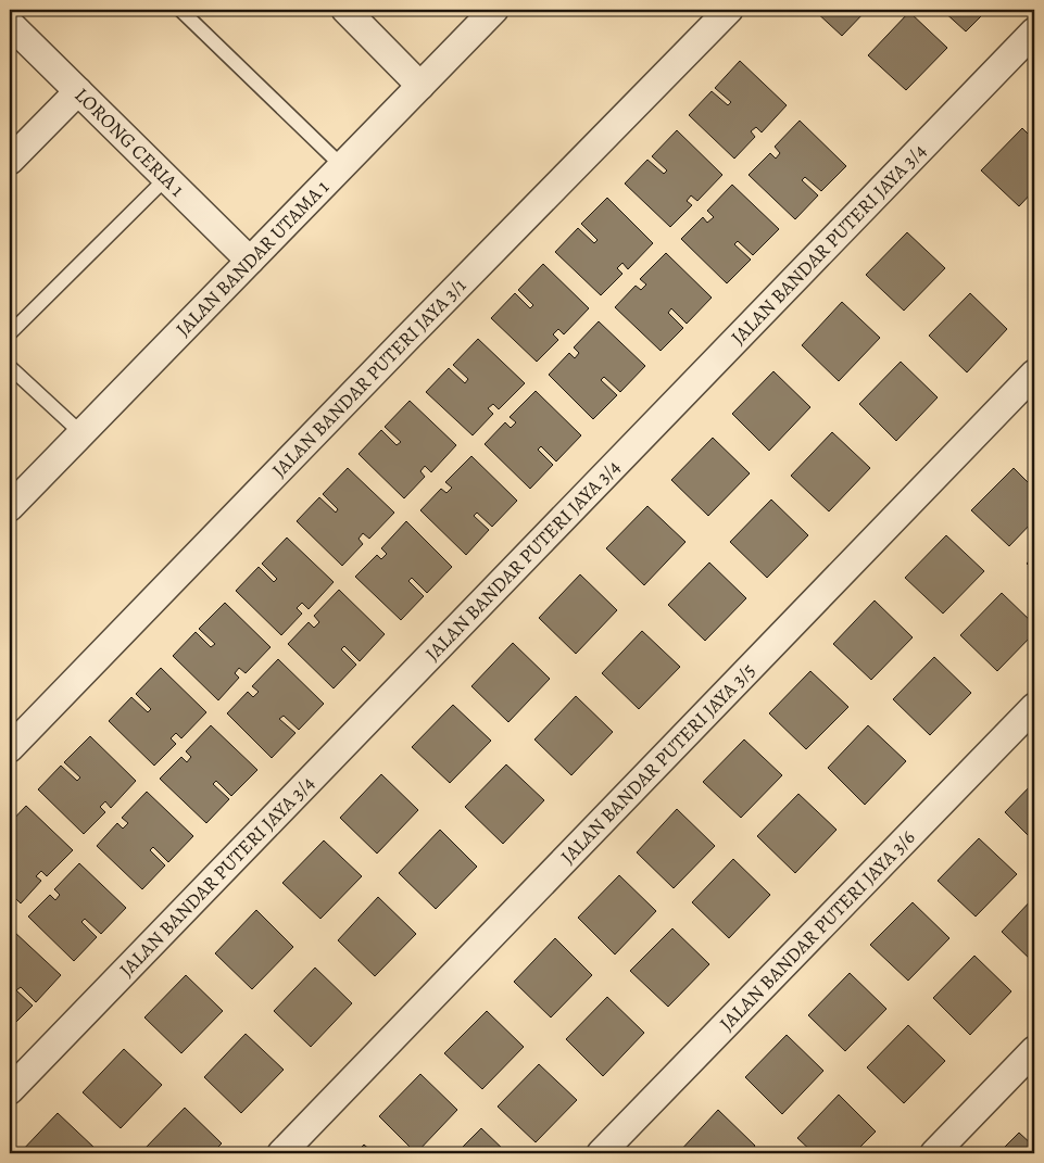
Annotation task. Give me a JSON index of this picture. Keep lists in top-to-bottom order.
{
  "streets": {
    "street": [
      "LORONG CERIA 1",
      "JALAN BANDAR PUTERI JAYA 3/4",
      "JALAN BANDAR UTAMA 1",
      "JALAN BANDAR PUTERI JAYA 3/1",
      "JALAN BANDAR PUTERI JAYA 3/5",
      "JALAN BANDAR PUTERI JAYA 3/6"
    ]
  },
  "crossings": [
    ["LORONG CERIA 1", "JALAN BANDAR UTAMA 1"]
  ]
}
